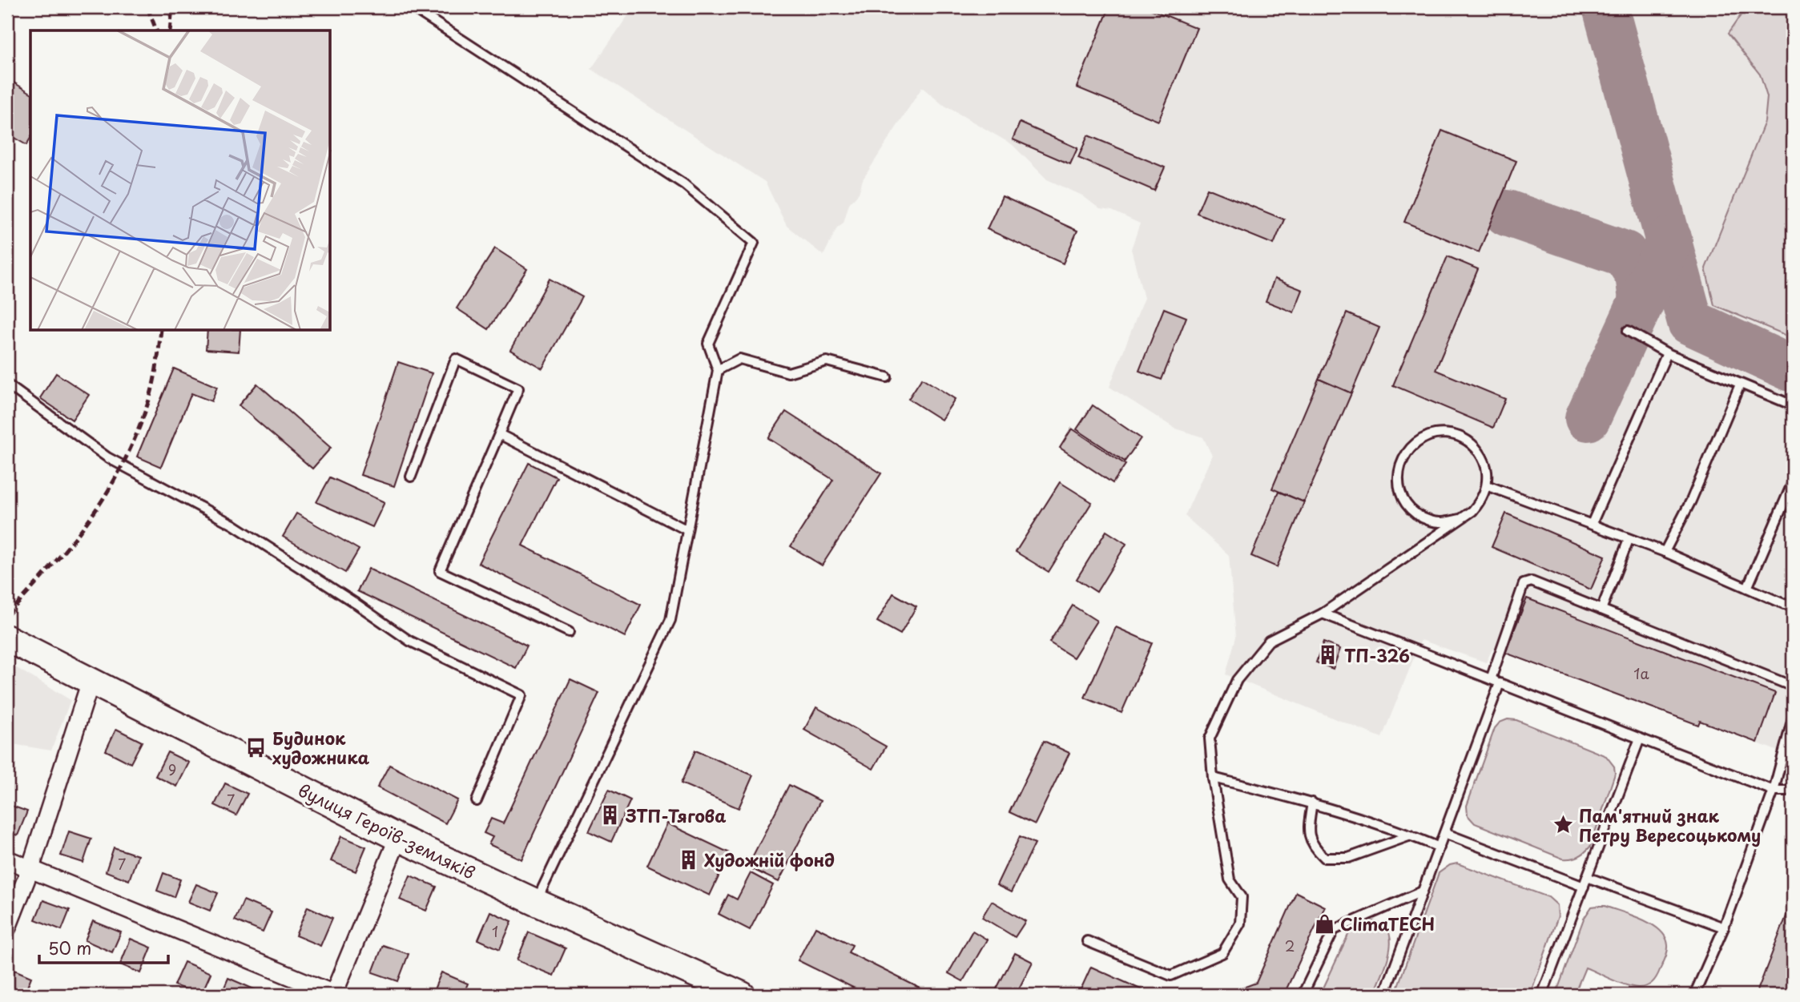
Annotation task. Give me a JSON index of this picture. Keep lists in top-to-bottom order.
{
  "streets": {
    "main road": ["вулиця Героїв-земляків"]
  },
  "places": {
    "building": ["ТП-326", "ЗТП-Тягова", "Художній фонд"],
    "bus stop": ["Будинок художника"],
    "place": ["Пам'ятний знак Петру Вересоцькому"],
    "shop": ["ClimaTECH"]
  },
  "house_numbers": [
    "1а",
    "9",
    "7",
    "7",
    "1",
    "2"
  ],
  "scale_bar": "50 m"
}
